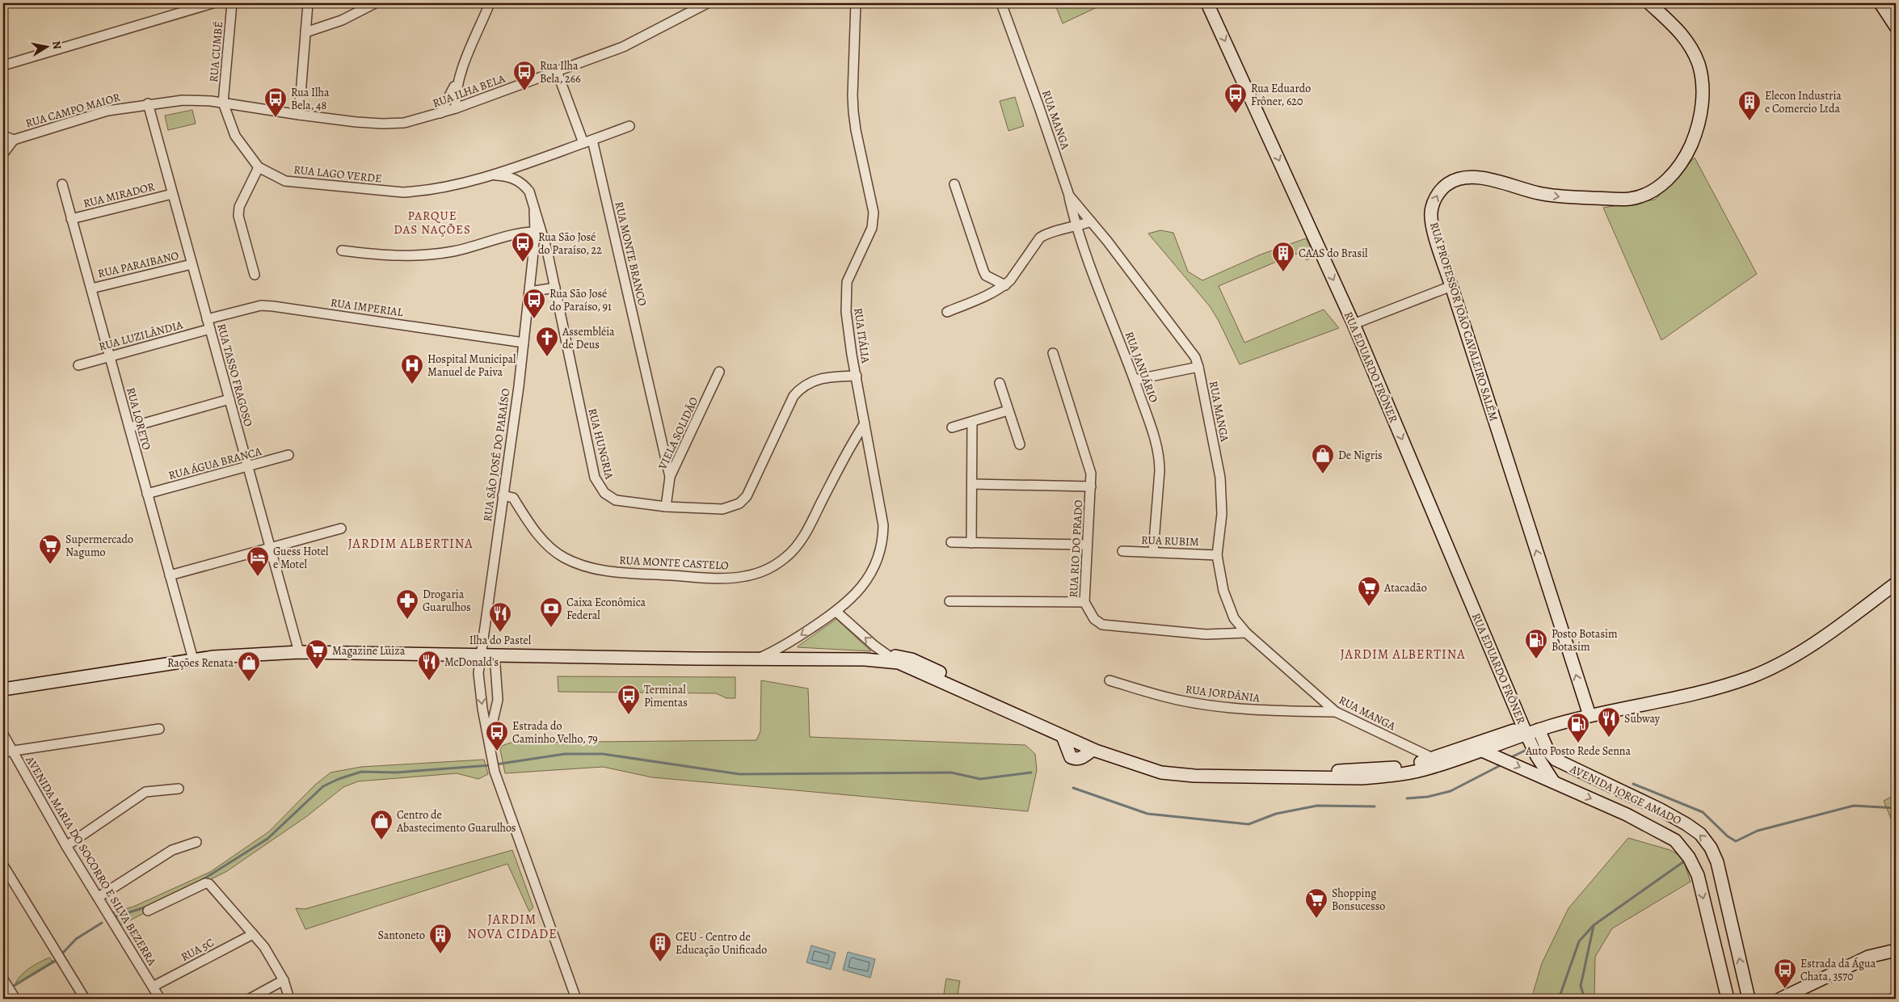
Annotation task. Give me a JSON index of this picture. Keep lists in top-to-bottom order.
{
  "streets": {
    "main road": ["RUA PROFESSOR JOÃO CAVALEIRO SALÉM", "RUA EDUARDO FRÔNER", "AVENIDA JORGE AMADO"],
    "street": [
      "RUA CUMBÉ",
      "RUA ILHA BELA",
      "RUA CAMPO MAIOR",
      "RUA MANGA",
      "RUA LAGO VERDE",
      "RUA MIRADOR",
      "RUA MONTE BRANCO",
      "RUA PARAIBANO",
      "RUA IMPERIAL",
      "RUA LUZILÂNDIA",
      "RUA ITÁLIA",
      "RUA JANUÁRIO",
      "RUA TASSO FRAGOSO",
      "RUA LORETO",
      "VIELA SOLIDÃO",
      "RUA HUNGRIA",
      "RUA SÃO JOSÉ DO PARAÍSO",
      "RUA ÁGUA BRANCA",
      "RUA RUBIM",
      "RUA RIO DO PRADO",
      "RUA MONTE CASTELO",
      "RUA JORDÂNIA",
      "AVENIDA MARIA DO SOCORRO E SILVA BEZERRA",
      "RUA 5C"
    ]
  },
  "crossings": [
    ["RUA CUMBÉ", "RUA ILHA BELA"],
    ["RUA CUMBÉ", "RUA CAMPO MAIOR"],
    ["RUA CUMBÉ", "RUA LAGO VERDE"],
    ["RUA ILHA BELA", "RUA CAMPO MAIOR"],
    ["RUA ILHA BELA", "RUA LAGO VERDE"],
    ["RUA ILHA BELA", "RUA MONTE BRANCO"],
    ["RUA CAMPO MAIOR", "RUA LAGO VERDE"],
    ["RUA CAMPO MAIOR", "RUA TASSO FRAGOSO"],
    ["RUA MANGA", "RUA JANUÁRIO"],
    ["RUA MANGA", "RUA RUBIM"],
    ["RUA MANGA", "RUA RIO DO PRADO"],
    ["RUA MANGA", "RUA JORDÂNIA"],
    ["RUA LAGO VERDE", "RUA HUNGRIA"],
    ["RUA MIRADOR", "RUA TASSO FRAGOSO"],
    ["RUA MIRADOR", "RUA LORETO"],
    ["RUA MONTE BRANCO", "VIELA SOLIDÃO"],
    ["RUA PARAIBANO", "RUA TASSO FRAGOSO"],
    ["RUA PARAIBANO", "RUA LORETO"],
    ["RUA IMPERIAL", "RUA TASSO FRAGOSO"],
    ["RUA IMPERIAL", "RUA SÃO JOSÉ DO PARAÍSO"],
    ["RUA LUZILÂNDIA", "RUA TASSO FRAGOSO"],
    ["RUA LUZILÂNDIA", "RUA LORETO"],
    ["RUA ITÁLIA", "RUA HUNGRIA"],
    ["RUA ITÁLIA", "RUA MONTE CASTELO"],
    ["RUA JANUÁRIO", "RUA RUBIM"],
    ["RUA TASSO FRAGOSO", "RUA ÁGUA BRANCA"],
    ["RUA LORETO", "RUA ÁGUA BRANCA"],
    ["VIELA SOLIDÃO", "RUA HUNGRIA"],
    ["RUA HUNGRIA", "RUA SÃO JOSÉ DO PARAÍSO"],
    ["RUA SÃO JOSÉ DO PARAÍSO", "RUA MONTE CASTELO"],
    ["AVENIDA MARIA DO SOCORRO E SILVA BEZERRA", "RUA 5C"]
  ],
  "one_way": ["RUA EDUARDO FRÔNER"],
  "districts": [
    "PARQUE DAS NAÇÕES",
    "JARDIM ALBERTINA",
    "JARDIM ALBERTINA",
    "JARDIM NOVA CIDADE"
  ],
  "places": {
    "bus stop": [
      "Rua Ilha Bela, 266",
      "Rua Eduardo Frôner, 620",
      "Rua Ilha Bela, 48",
      "Rua São José do Paraíso, 22",
      "Rua São José do Paraíso, 91",
      "Terminal Pimentas",
      "Estrada do Caminho Velho, 79",
      "Estrada da Água Chata, 3570"
    ],
    "building": [
      "Elecon Industria e Comercio Ltda",
      "CAAS do Brasil",
      "Santoneto",
      "CEU - Centro de Educação Unificado"
    ],
    "church": ["Assembléia de Deus"],
    "hospital": ["Hospital Municipal Manuel de Paiva"],
    "shop": ["De Nigris", "Rações Renata", "Centro de Abastecimento Guarulhos"],
    "supermarket": [
      "Supermercado Nagumo",
      "Atacadão",
      "Magazine Luiza",
      "Shopping Bonsucesso"
    ],
    "hotel": ["Guess Hotel e Motel"],
    "pharmacy": ["Drogaria Guarulhos"],
    "bank": ["Caixa Econômica Federal"],
    "restaurant": ["Ilha do Pastel", "McDonald's", "Subway"],
    "fuel station": ["Posto Botasim Botasim", "Auto Posto Rede Senna"]
  },
  "north": "right"
}
